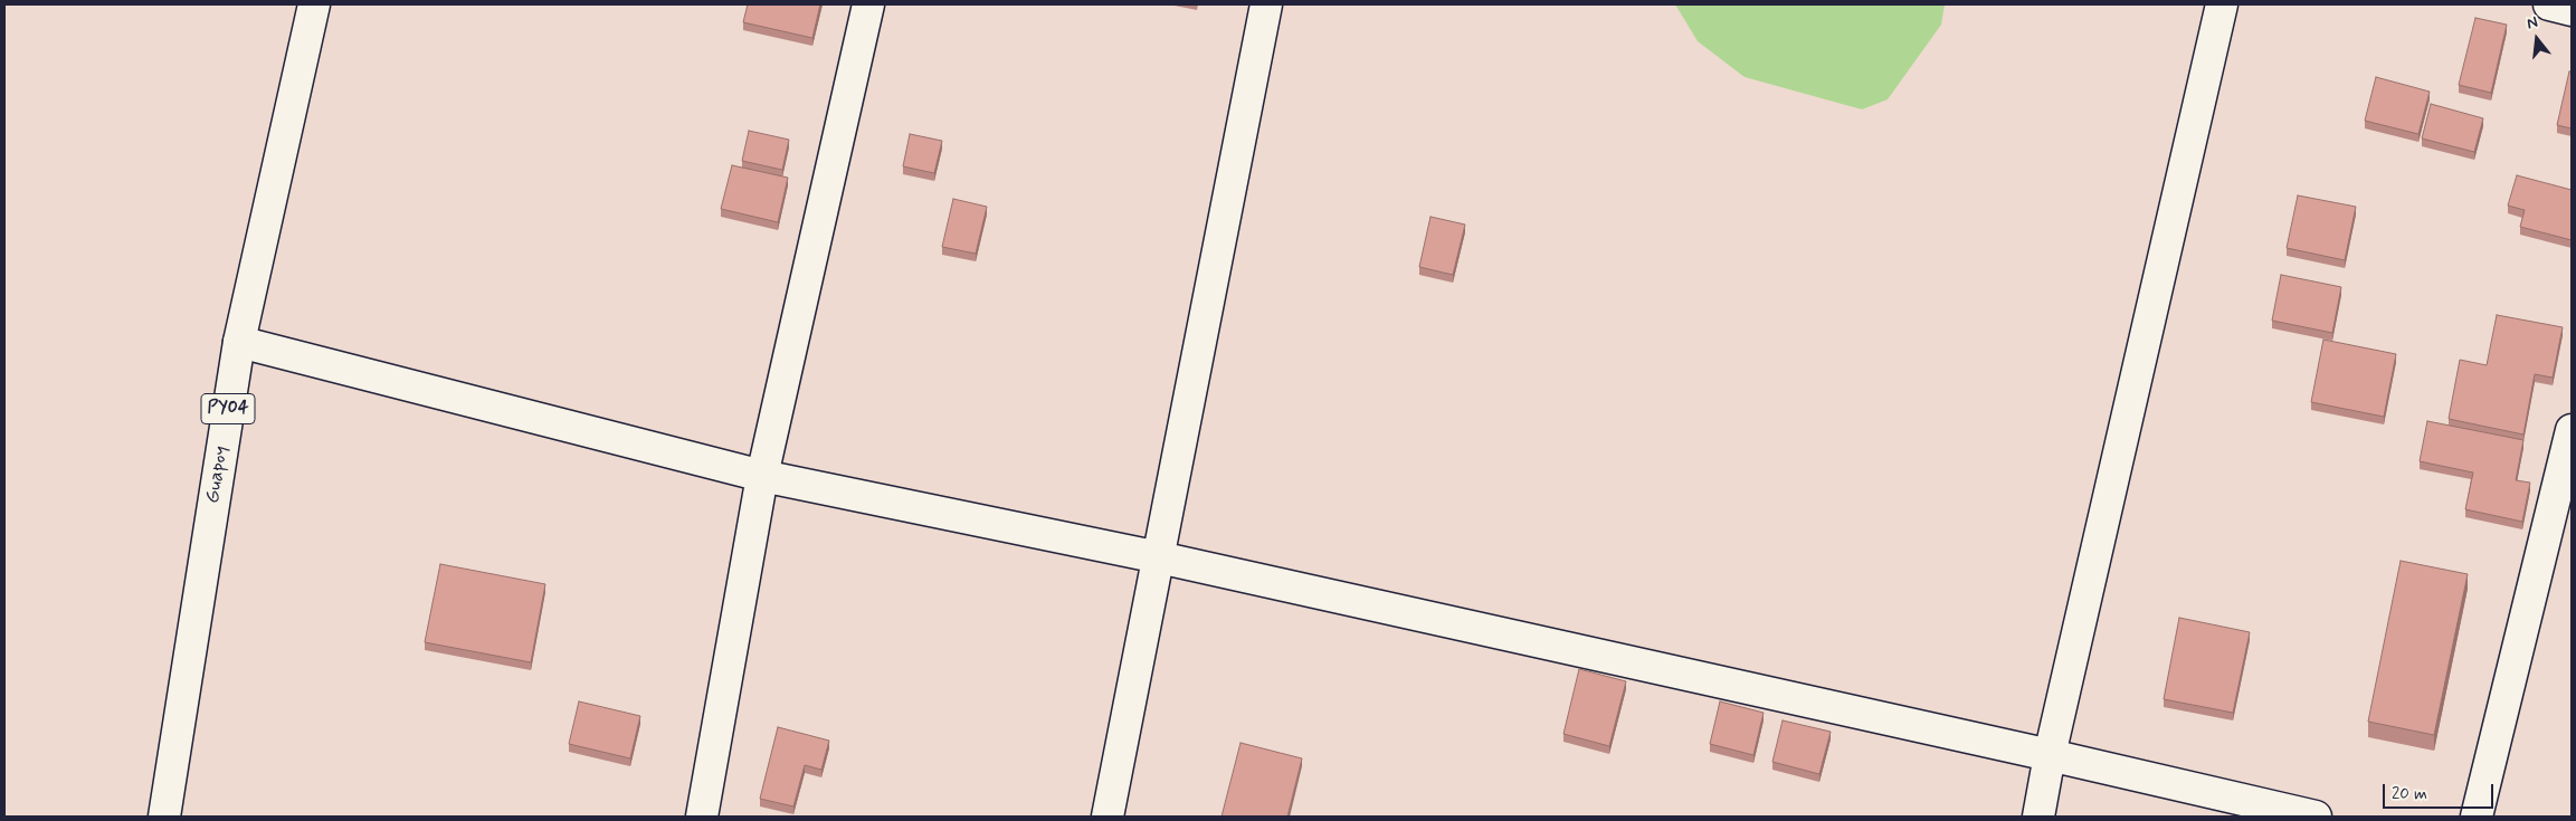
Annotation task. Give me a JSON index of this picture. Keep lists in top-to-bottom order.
{
  "streets": {
    "street": ["PY04", "Guapoy"]
  },
  "scale_bar": "20 m",
  "north": "top"
}
